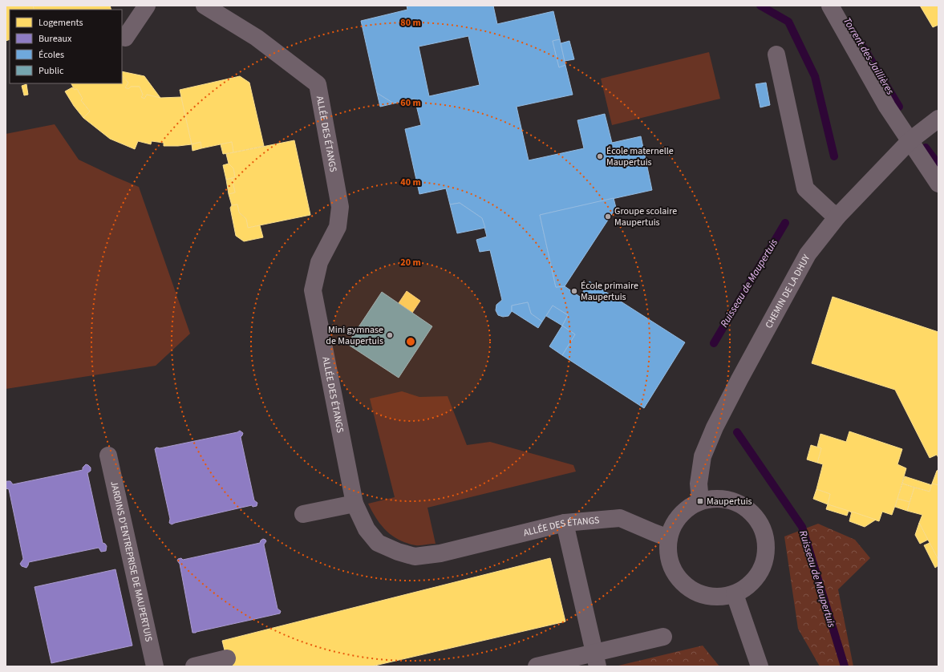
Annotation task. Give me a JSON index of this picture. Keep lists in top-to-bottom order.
{
  "streets": {
    "street": ["ALLÉE DES ÉTANGS", "CHEMIN DE LA DHUY", "JARDINS D'ENTREPRISE DE MAUPERTUIS"]
  },
  "crossings": [
    ["ALLÉE DES ÉTANGS", "CHEMIN DE LA DHUY"]
  ],
  "water": ["Torrent des Jaillières", "Ruisseau de Maupertuis"],
  "places": {
    "other": [
      "École maternelle Maupertuis",
      "Groupe scolaire Maupertuis",
      "École primaire Maupertuis",
      "Mini gymnase de Maupertuis"
    ],
    "transit": ["Maupertuis"]
  },
  "legend": [
    "Logements",
    "Bureaux",
    "Écoles",
    "Public"
  ],
  "rings": [
    "80 m",
    "60 m",
    "40 m",
    "20 m"
  ]
}
